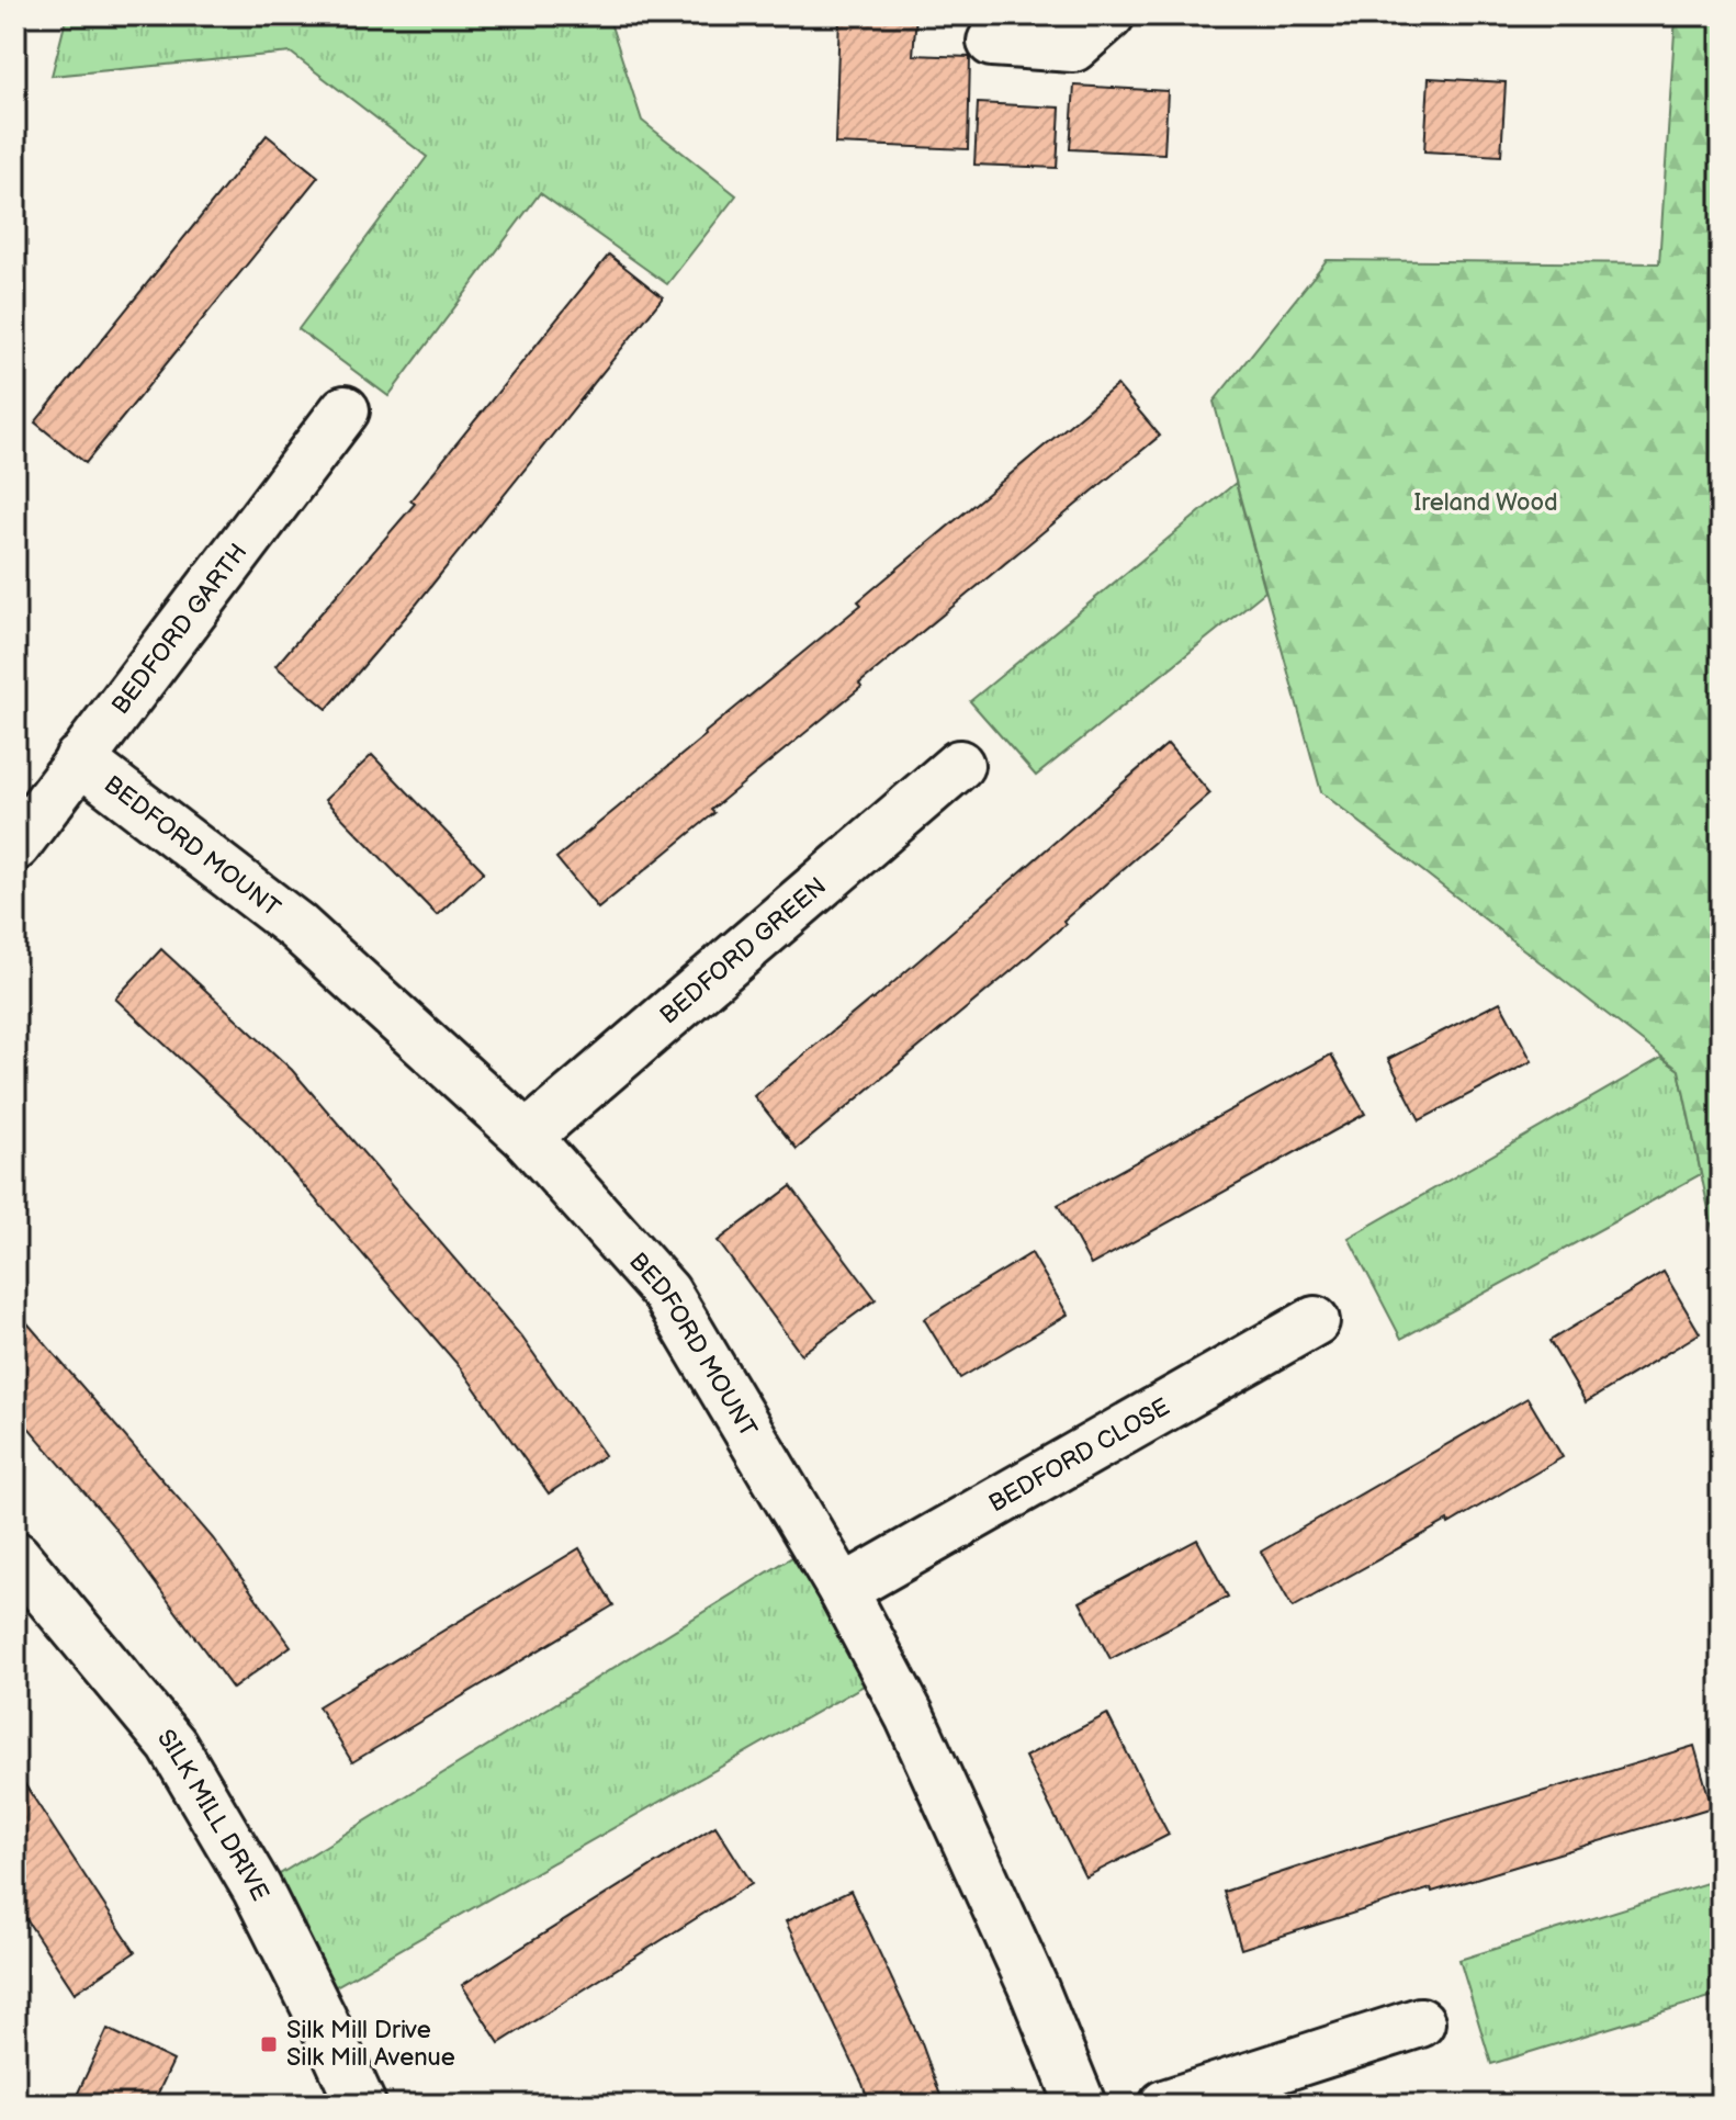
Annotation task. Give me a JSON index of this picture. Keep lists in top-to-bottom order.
{
  "streets": {
    "street": [
      "BEDFORD GARTH",
      "BEDFORD MOUNT",
      "BEDFORD GREEN",
      "BEDFORD CLOSE",
      "SILK MILL DRIVE"
    ]
  },
  "crossings": [
    ["BEDFORD GARTH", "BEDFORD MOUNT"],
    ["BEDFORD MOUNT", "BEDFORD GREEN"],
    ["BEDFORD MOUNT", "BEDFORD CLOSE"]
  ],
  "parks": ["Ireland Wood"],
  "places": {
    "transit": ["Silk Mill Drive Silk Mill Avenue"]
  }
}
